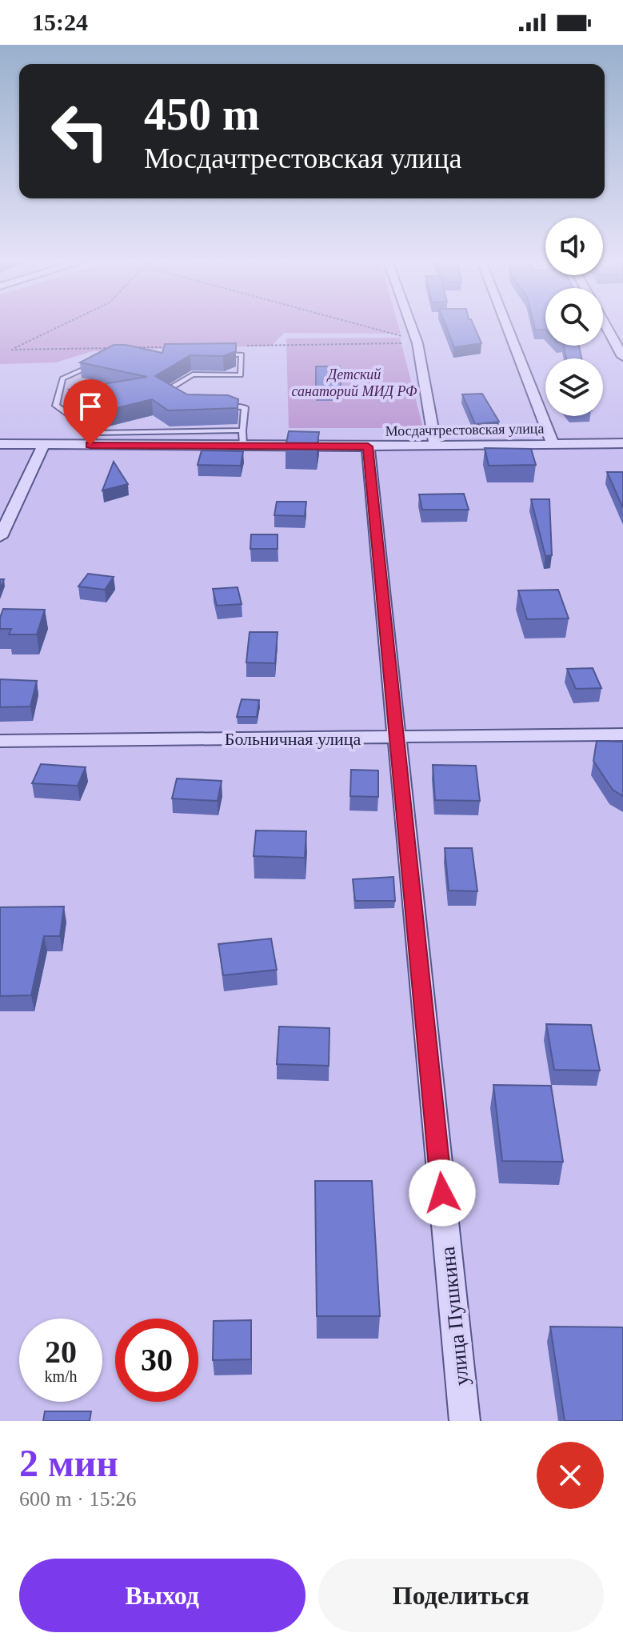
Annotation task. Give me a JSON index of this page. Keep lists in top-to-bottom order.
{
  "streets": {
    "street": ["Мосдачтрестовская улица", "Больничная улица", "улица Пушкина"]
  },
  "crossings": [
    ["Мосдачтрестовская улица", "улица Пушкина"],
    ["Больничная улица", "улица Пушкина"]
  ],
  "parks": ["Детский санаторий МИД РФ"],
  "page": {
    "status": "15:24",
    "turn": ["450 m", "Мосдачтрестовская улица"],
    "speed": "20 km/h",
    "limit": "30",
    "heading": ["2 мин", "600 m · 15:26"],
    "buttons": ["Выход", "Поделиться"]
  }
}
